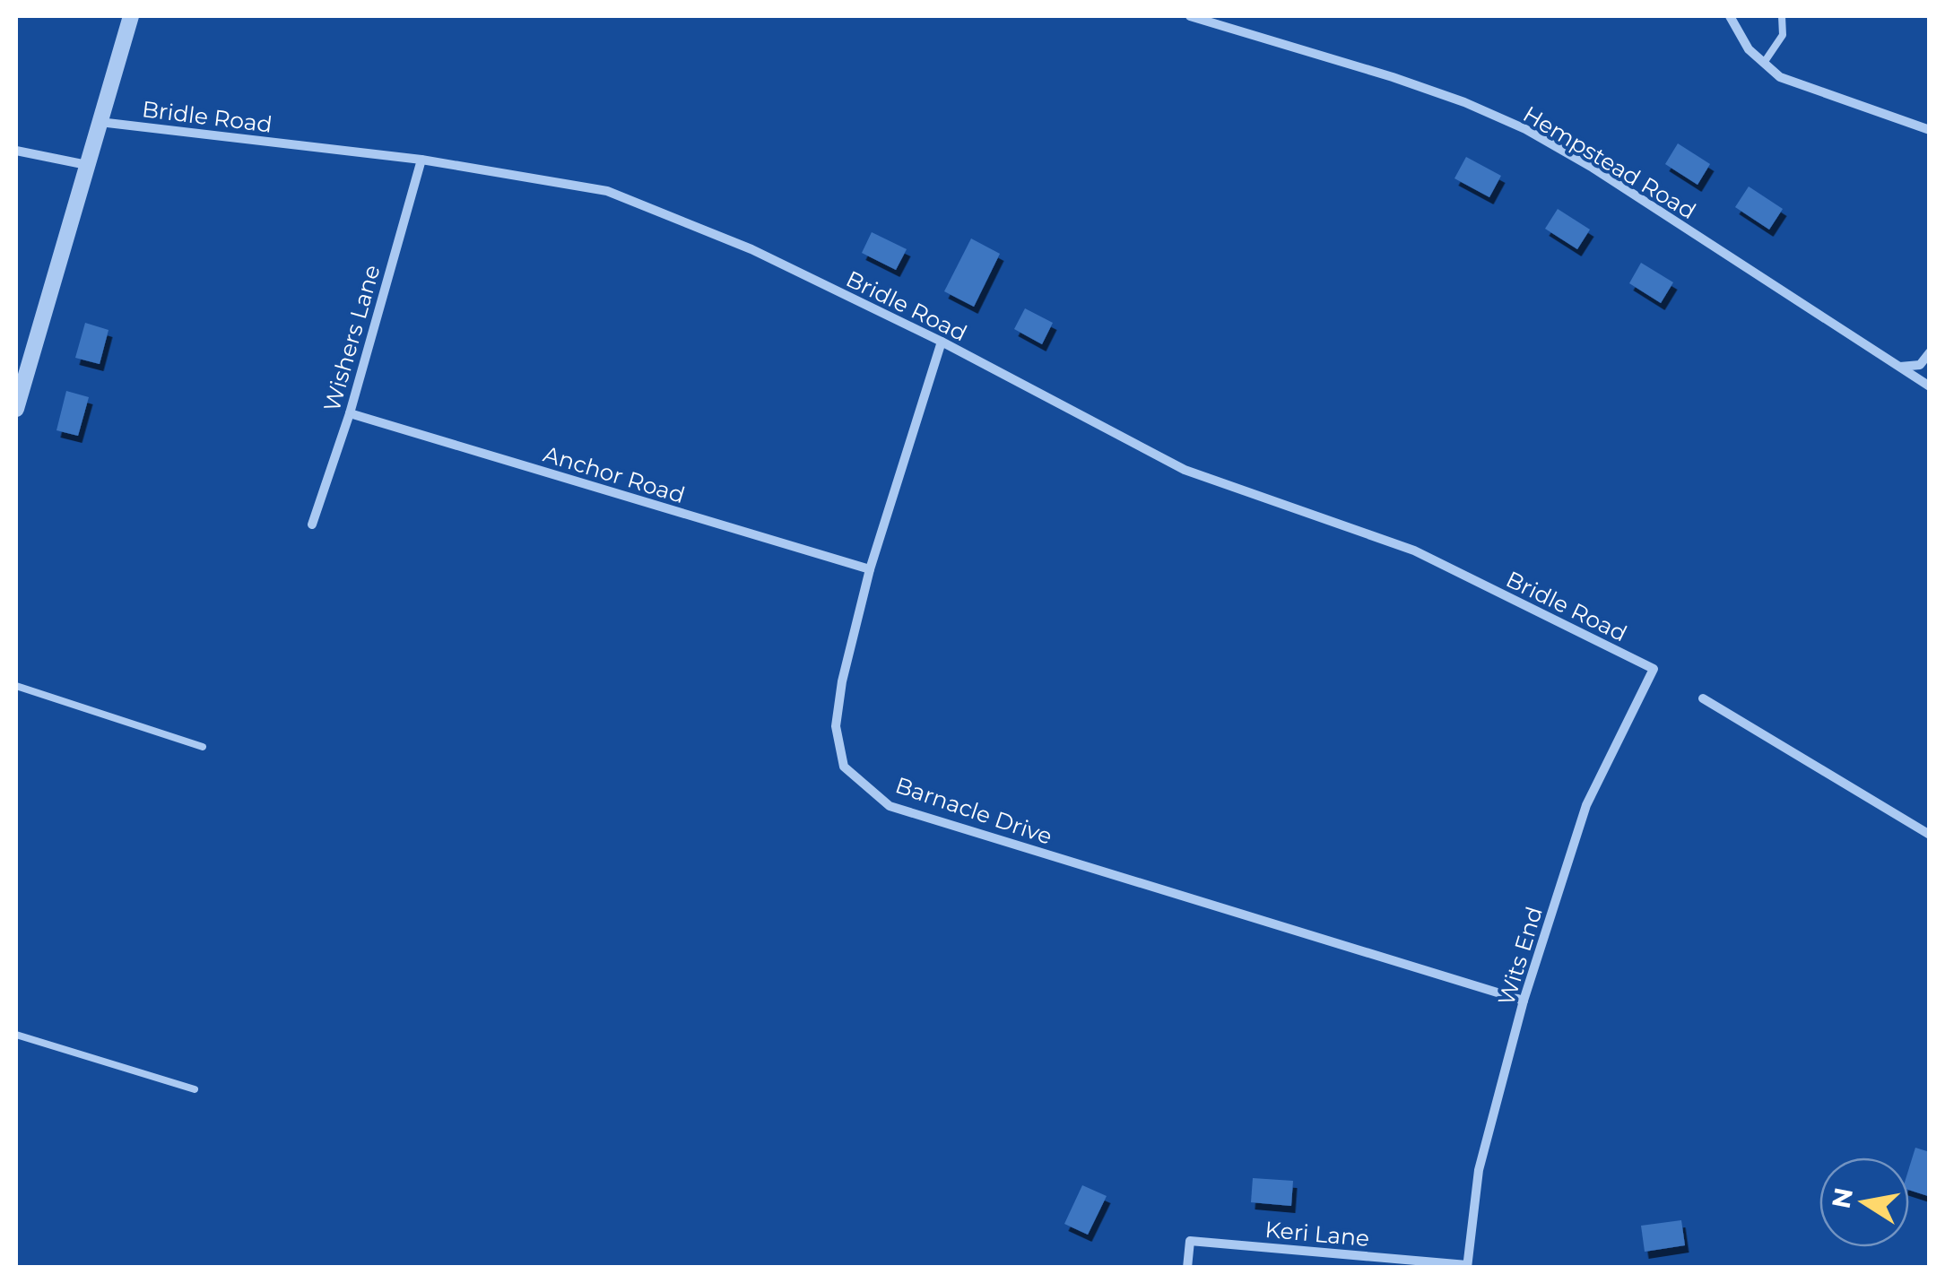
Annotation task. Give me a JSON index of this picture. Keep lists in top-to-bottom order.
{
  "streets": {
    "street": [
      "Bridle Road",
      "Hempstead Road",
      "Wishers Lane",
      "Anchor Road",
      "Barnacle Drive",
      "Wits End",
      "Keri Lane"
    ]
  },
  "crossings": [
    ["Bridle Road", "Wishers Lane"],
    ["Bridle Road", "Barnacle Drive"],
    ["Bridle Road", "Wits End"],
    ["Wishers Lane", "Anchor Road"],
    ["Anchor Road", "Barnacle Drive"],
    ["Barnacle Drive", "Wits End"],
    ["Wits End", "Keri Lane"]
  ],
  "north": "left"
}
